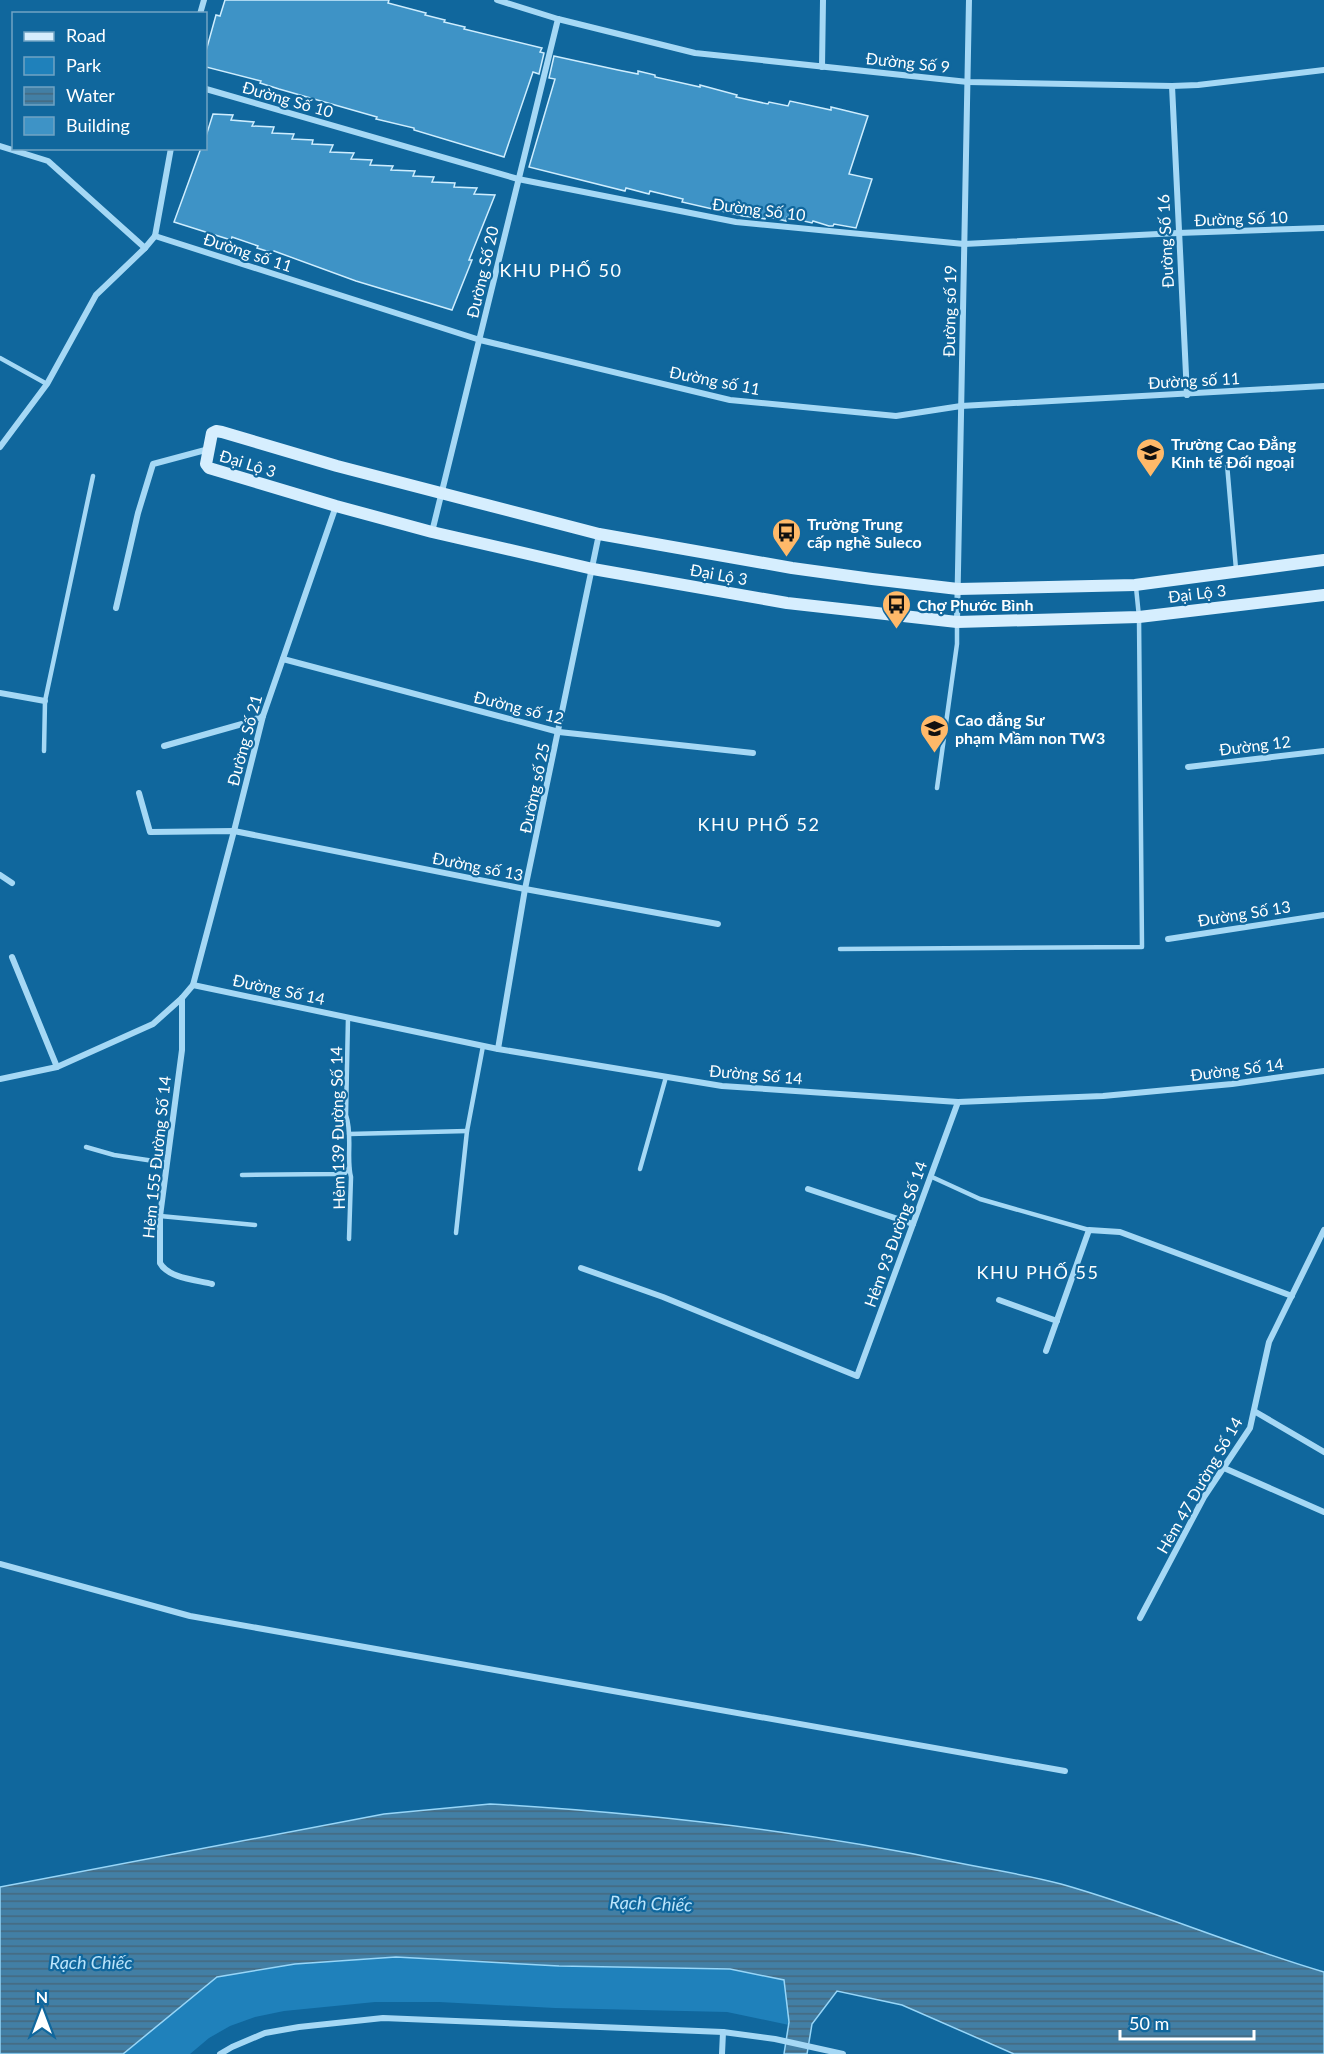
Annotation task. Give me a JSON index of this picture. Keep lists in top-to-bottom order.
{
  "streets": {
    "street": [
      "Đường Số 9",
      "Đường Số 10",
      "Đường Số 16",
      "Đường số 11",
      "Đường Số 20",
      "Đường số 19",
      "Đại Lộ 3",
      "Đường số 12",
      "Đường Số 21",
      "Đường 12",
      "Đường số 25",
      "Đường số 13",
      "Đường Số 13",
      "Đường Số 14",
      "Hẻm 155 Đường Số 14",
      "Hẻm 93 Đường Số 14",
      "Hẻm 47 Đường Số 14"
    ],
    "lane": ["Hẻm 139 Đường Số 14"]
  },
  "crossings": [
    ["Đường Số 9", "Đường Số 16"],
    ["Đường Số 9", "Đường Số 20"],
    ["Đường Số 9", "Đường số 19"],
    ["Đường Số 10", "Đường Số 16"],
    ["Đường Số 10", "Đường Số 20"],
    ["Đường Số 10", "Đường số 19"],
    ["Đường Số 16", "Đường số 11"],
    ["Đường số 11", "Đường Số 20"],
    ["Đường số 11", "Đường số 19"],
    ["Đường Số 20", "Đại Lộ 3"],
    ["Đường số 19", "Đại Lộ 3"],
    ["Đại Lộ 3", "Đường Số 21"],
    ["Đại Lộ 3", "Đường số 25"],
    ["Đường số 12", "Đường Số 21"],
    ["Đường số 12", "Đường số 25"],
    ["Đường Số 21", "Đường số 13"],
    ["Đường Số 21", "Đường Số 14"],
    ["Đường số 25", "Đường số 13"],
    ["Đường số 25", "Đường Số 14"],
    ["Đường Số 14", "Hẻm 139 Đường Số 14"],
    ["Đường Số 14", "Hẻm 93 Đường Số 14"]
  ],
  "districts": ["KHU PHỐ 50", "KHU PHỐ 52", "KHU PHỐ 55"],
  "water": ["Rạch Chiếc"],
  "places": {
    "school or university": ["Trường Cao Đẳng Kinh tế Đối ngoại", "Cao đẳng Sư phạm Mầm non TW3"],
    "bus stop": ["Trường Trung cấp nghề Suleco", "Chợ Phước Bình"]
  },
  "legend": [
    "Road",
    "Park",
    "Water",
    "Building"
  ],
  "scale_bar": "50 m",
  "north": "top"
}
